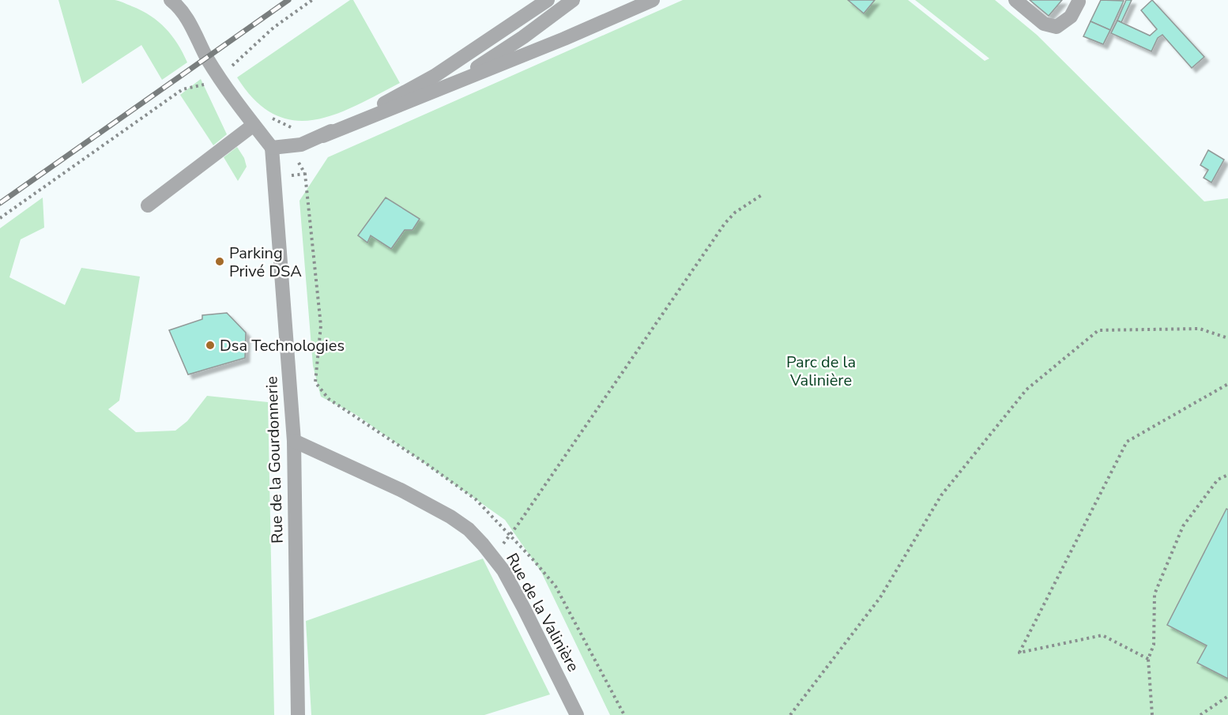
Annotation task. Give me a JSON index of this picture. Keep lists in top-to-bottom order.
{
  "streets": {
    "street": ["Rue de la Gourdonnerie", "Rue de la Valinière"]
  },
  "crossings": [
    ["Rue de la Gourdonnerie", "Rue de la Valinière"]
  ],
  "parks": ["Parc de la Valinière"],
  "places": ["Parking Privé DSA", "Dsa Technologies"]
}
